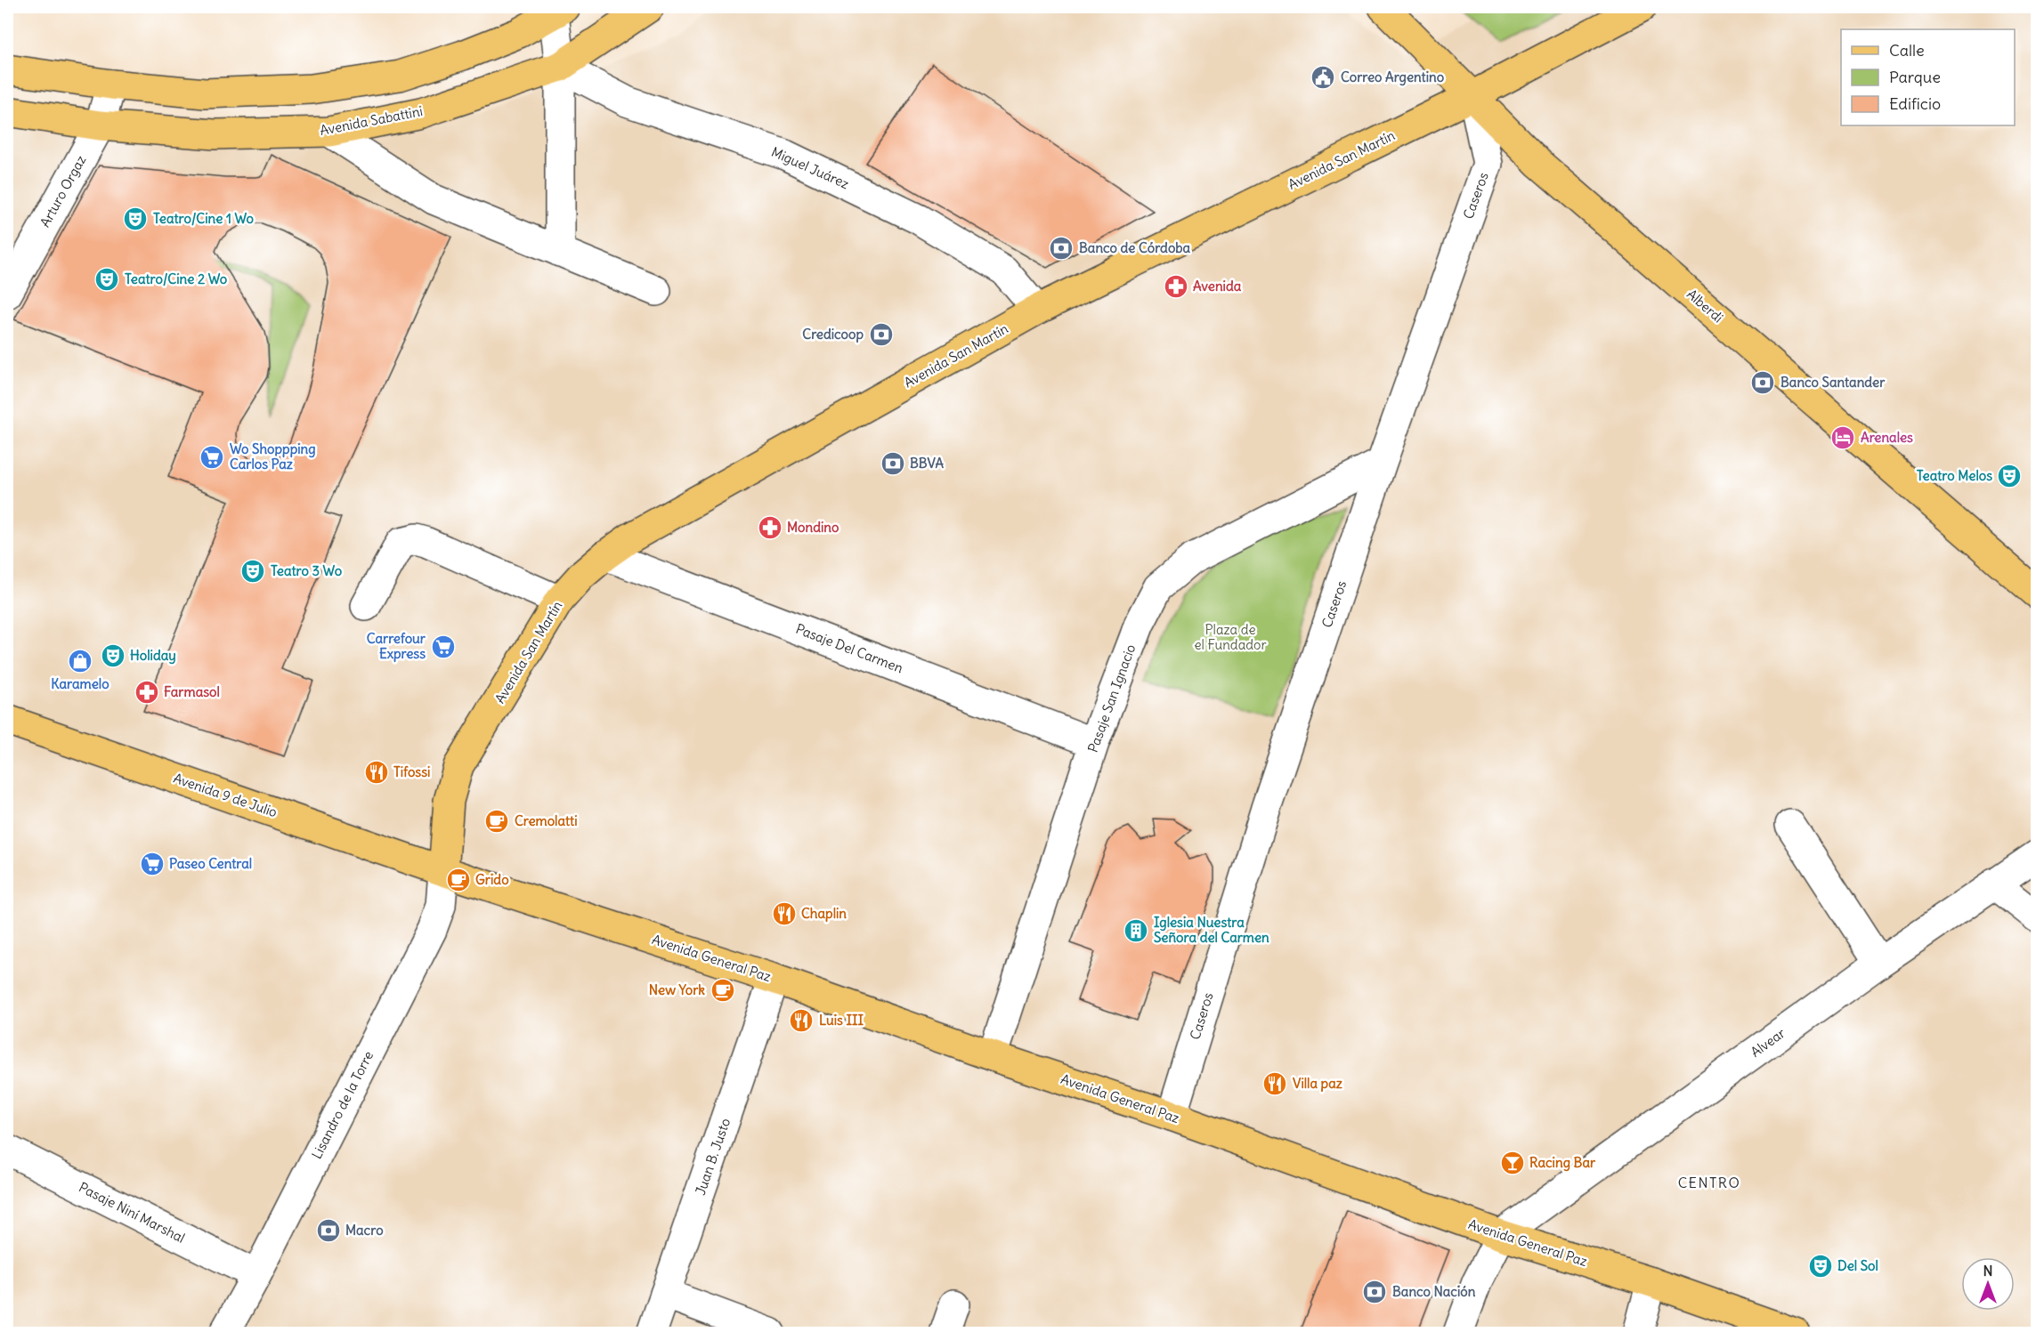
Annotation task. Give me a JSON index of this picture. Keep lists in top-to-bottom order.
{
  "streets": {
    "main road": [
      "Avenida Sabattini",
      "Avenida San Martín",
      "Alberdi",
      "Avenida 9 de Julio",
      "Avenida General Paz"
    ],
    "street": [
      "Miguel Juárez",
      "Arturo Orgaz",
      "Caseros",
      "Pasaje Del Carmen",
      "Pasaje San Ignacio",
      "Alvear",
      "Lisandro de la Torre",
      "Juan B. Justo",
      "Pasaje Niní Marshal"
    ]
  },
  "crossings": [
    ["Avenida Sabattini", "Miguel Juárez"],
    ["Avenida Sabattini", "Arturo Orgaz"],
    ["Avenida San Martín", "Miguel Juárez"],
    ["Avenida San Martín", "Caseros"],
    ["Avenida San Martín", "Alberdi"],
    ["Avenida San Martín", "Pasaje Del Carmen"],
    ["Avenida San Martín", "Avenida 9 de Julio"],
    ["Avenida San Martín", "Avenida General Paz"],
    ["Avenida San Martín", "Lisandro de la Torre"],
    ["Caseros", "Alberdi"],
    ["Caseros", "Pasaje San Ignacio"],
    ["Caseros", "Avenida General Paz"],
    ["Pasaje Del Carmen", "Pasaje San Ignacio"],
    ["Pasaje San Ignacio", "Avenida General Paz"],
    ["Avenida 9 de Julio", "Avenida General Paz"],
    ["Avenida 9 de Julio", "Lisandro de la Torre"],
    ["Avenida General Paz", "Alvear"],
    ["Avenida General Paz", "Lisandro de la Torre"],
    ["Avenida General Paz", "Juan B. Justo"],
    ["Lisandro de la Torre", "Pasaje Niní Marshal"]
  ],
  "districts": ["CENTRO"],
  "parks": ["Plaza de el Fundador"],
  "places": {
    "public building": ["Correo Argentino"],
    "theatre": [
      "Teatro/Cine 1 Wo",
      "Teatro/Cine 2 Wo",
      "Teatro Melos",
      "Teatro 3 Wo",
      "Holiday",
      "Del Sol"
    ],
    "bank": [
      "Banco de Córdoba",
      "Credicoop",
      "Banco Santander",
      "BBVA",
      "Macro",
      "Banco Nación"
    ],
    "pharmacy": ["Avenida", "Mondino", "Farmasol"],
    "hotel": ["Arenales"],
    "supermarket": ["Wo Shoppping Carlos Paz", "Carrefour Express", "Paseo Central"],
    "shop": ["Karamelo"],
    "restaurant": [
      "Tifossi",
      "Chaplin",
      "Luis III",
      "Villa paz"
    ],
    "cafe": ["Cremolatti", "Grido", "New York"],
    "building": ["Iglesia Nuestra Señora del Carmen"],
    "bar": ["Racing Bar"]
  },
  "legend": ["Calle", "Parque", "Edificio"],
  "north": "top"
}
